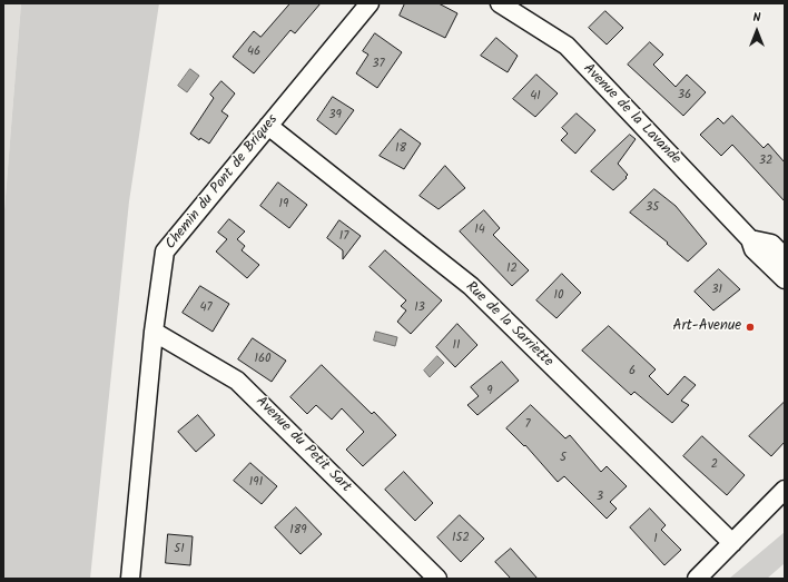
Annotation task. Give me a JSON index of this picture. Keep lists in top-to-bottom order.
{
  "streets": {
    "street": [
      "Avenue de la Lavande",
      "Chemin du Pont de Briques",
      "Rue de la Sarriette",
      "Avenue du Petit Sart"
    ]
  },
  "crossings": [
    ["Chemin du Pont de Briques", "Rue de la Sarriette"],
    ["Chemin du Pont de Briques", "Avenue du Petit Sart"]
  ],
  "places": ["Art-Avenue"],
  "house_numbers": [
    "46",
    "37",
    "36",
    "41",
    "39",
    "18",
    "32",
    "19",
    "35",
    "14",
    "17",
    "12",
    "31",
    "10",
    "47",
    "13",
    "11",
    "160",
    "6",
    "9",
    "7",
    "5",
    "2",
    "191",
    "3",
    "189",
    "152",
    "1",
    "51"
  ],
  "north": "top"
}
